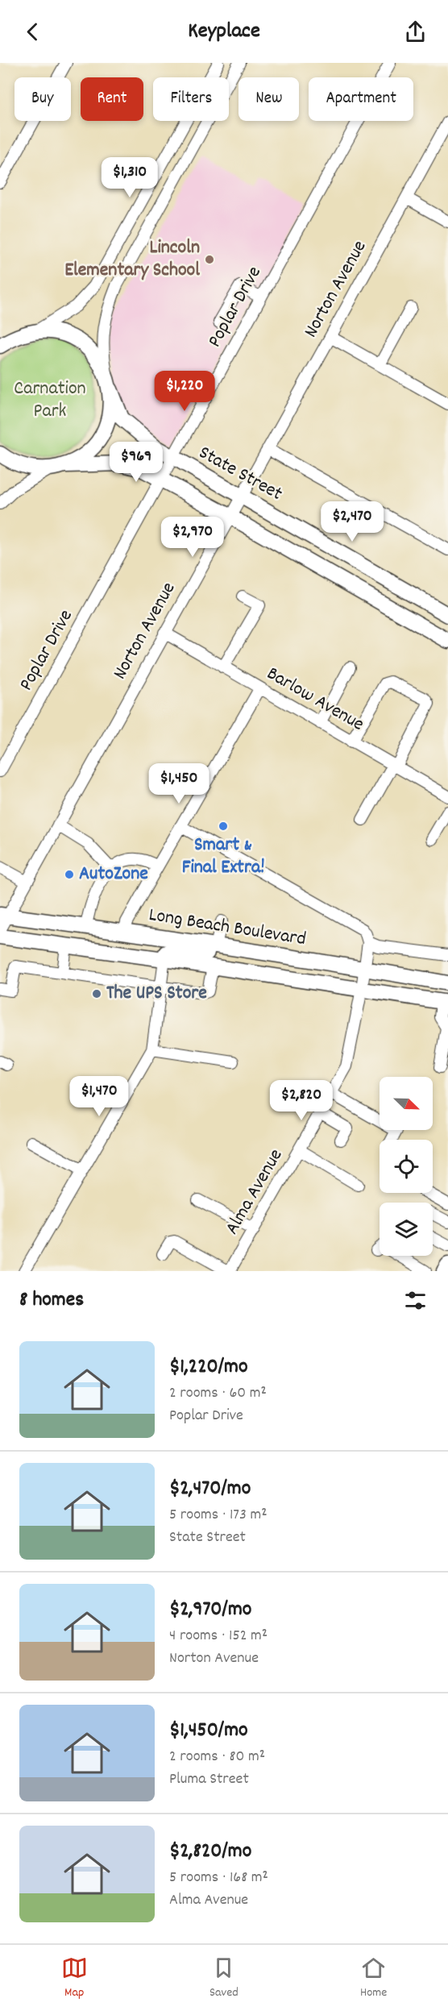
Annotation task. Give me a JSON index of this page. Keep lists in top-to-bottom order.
{
  "streets": {
    "main road": ["State Street", "Long Beach Boulevard"],
    "street": [
      "Norton Avenue",
      "Poplar Drive",
      "Barlow Avenue",
      "Alma Avenue"
    ]
  },
  "crossings": [
    ["Norton Avenue", "State Street"],
    ["Norton Avenue", "Barlow Avenue"],
    ["Norton Avenue", "Long Beach Boulevard"],
    ["Poplar Drive", "State Street"],
    ["Long Beach Boulevard", "Alma Avenue"]
  ],
  "parks": ["Carnation Park"],
  "places": [
    "Lincoln Elementary School",
    "Smart & Final Extra!",
    "AutoZone",
    "The UPS Store"
  ],
  "north": "bottom right",
  "page": {
    "header": "Keyplace",
    "chip": [
      "Buy",
      "Rent",
      "Filters",
      "New",
      "Apartment"
    ],
    "price": [
      "$1,310",
      "$1,220",
      "$969",
      "$2,470",
      "$2,970",
      "$1,450",
      "$1,470",
      "$2,820"
    ],
    "heading": "8 homes",
    "list": [
      {
        "name": "$1,220/mo",
        "note": "2 rooms · 60 m² · Poplar Drive"
      },
      {
        "name": "$2,470/mo",
        "note": "5 rooms · 173 m² · State Street"
      },
      {
        "name": "$2,970/mo",
        "note": "4 rooms · 152 m² · Norton Avenue"
      },
      {
        "name": "$1,450/mo",
        "note": "2 rooms · 80 m² · Pluma Street"
      },
      {
        "name": "$2,820/mo",
        "note": "5 rooms · 168 m² · Alma Avenue"
      }
    ],
    "tabs": ["Map", "Saved", "Home"]
  }
}
